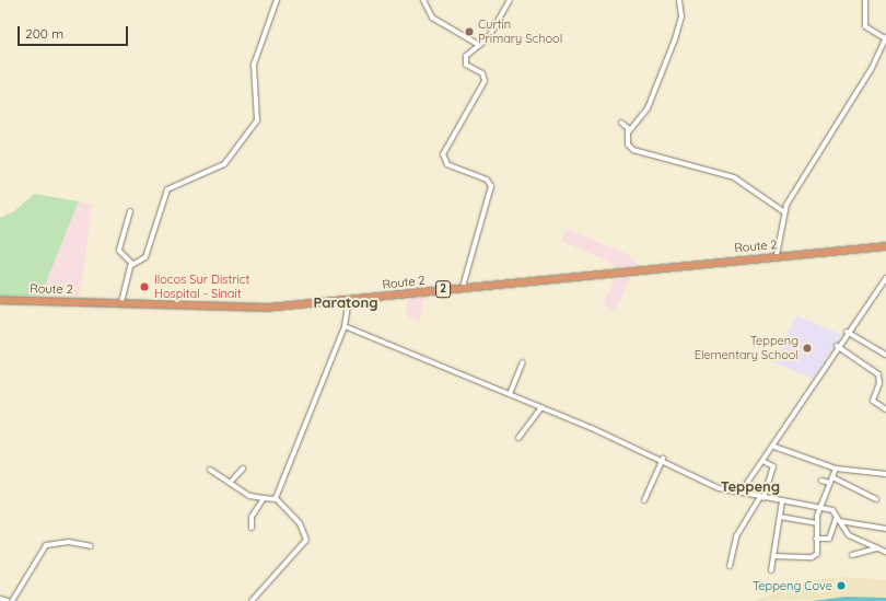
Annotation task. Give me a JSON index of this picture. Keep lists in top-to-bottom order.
{
  "streets": {
    "highway": ["Route 2", "2"]
  },
  "districts": ["Paratong", "Teppeng"],
  "places": [
    "Curtin Primary School",
    "Ilocos Sur District Hospital - Sinait",
    "Teppeng Elementary School",
    "Teppeng Cove"
  ],
  "scale_bar": "200 m"
}
